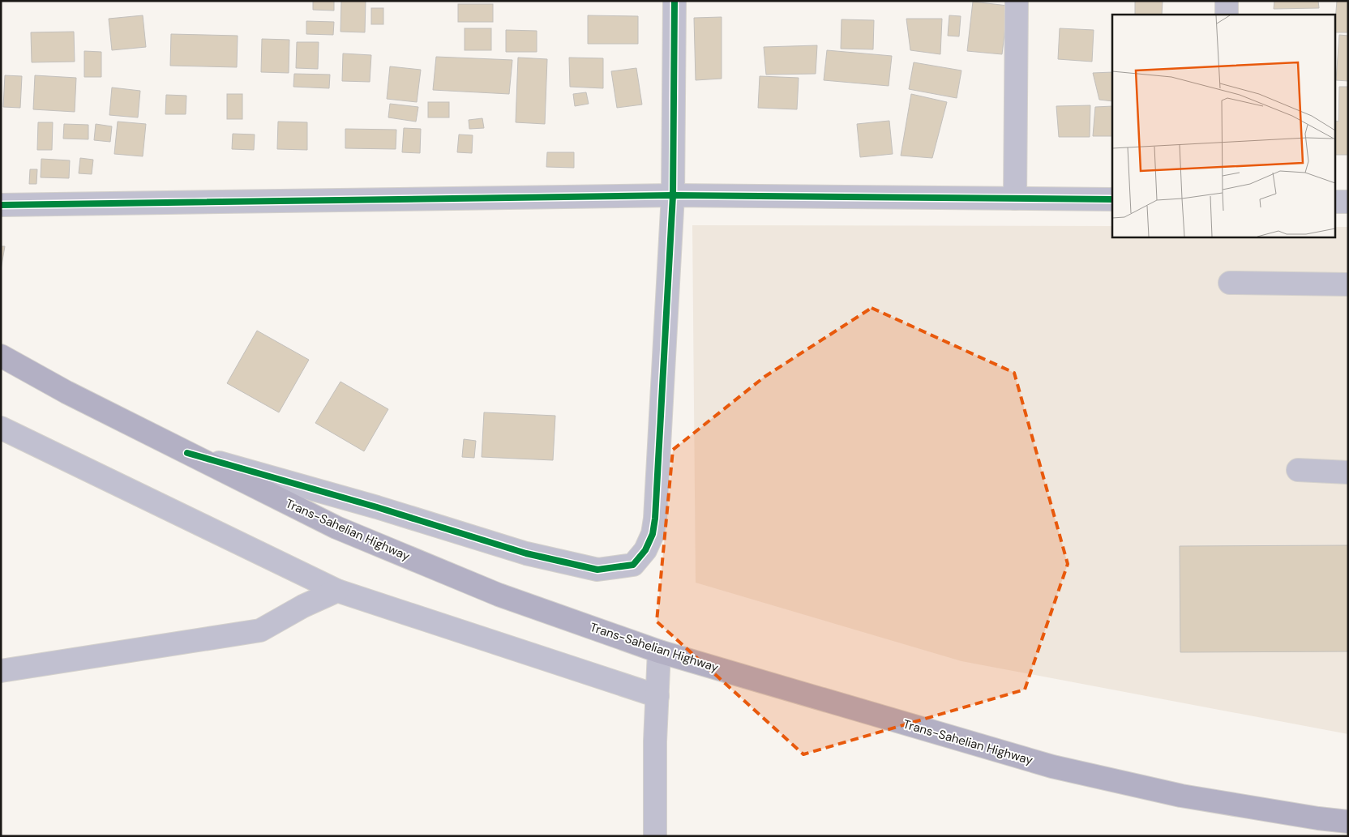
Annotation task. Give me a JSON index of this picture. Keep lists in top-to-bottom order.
{
  "streets": {
    "highway": ["Trans-Sahelian Highway"]
  }
}
